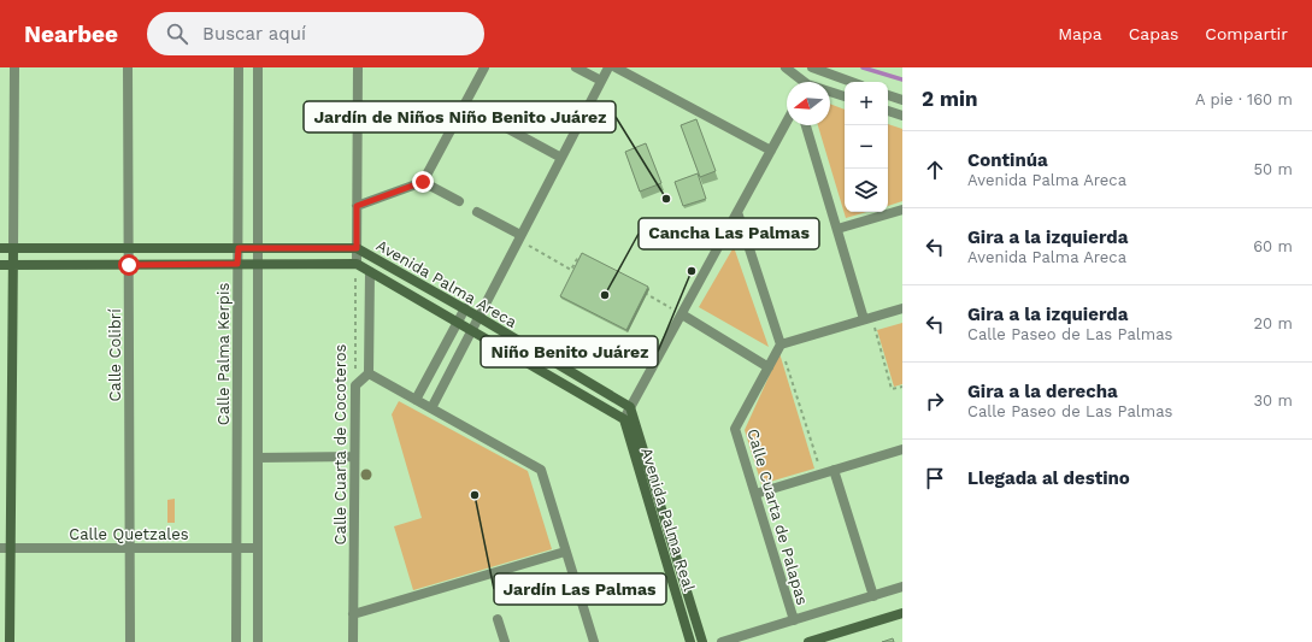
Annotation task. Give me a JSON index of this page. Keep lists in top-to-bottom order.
{
  "streets": {
    "street": [
      "Avenida Palma Areca",
      "Calle Palma Kerpis",
      "Calle Colibrí",
      "Calle Cuarta de Cocoteros",
      "Calle Cuarta de Palapas",
      "Avenida Palma Real",
      "Calle Quetzales"
    ]
  },
  "crossings": [
    ["Avenida Palma Areca", "Calle Palma Kerpis"],
    ["Avenida Palma Areca", "Calle Colibrí"],
    ["Avenida Palma Areca", "Calle Cuarta de Cocoteros"],
    ["Avenida Palma Areca", "Avenida Palma Real"],
    ["Calle Palma Kerpis", "Calle Quetzales"],
    ["Calle Colibrí", "Calle Quetzales"]
  ],
  "places": [
    "Jardín de Niños Niño Benito Juárez",
    "Niño Benito Juárez",
    "Cancha Las Palmas",
    "Jardín Las Palmas"
  ],
  "north": "left",
  "page": {
    "header": "Nearbee",
    "search": "Buscar aquí",
    "nav": ["Mapa", "Capas", "Compartir"],
    "heading": ["2 min", "A pie · 160 m"],
    "map_buttons": ["+", "−"],
    "list": [
      ["Continúa", "Avenida Palma Areca", "50 m"],
      ["Gira a la izquierda", "Avenida Palma Areca", "60 m"],
      ["Gira a la izquierda", "Calle Paseo de Las Palmas", "20 m"],
      ["Gira a la derecha", "Calle Paseo de Las Palmas", "30 m"],
      "Llegada al destino"
    ]
  }
}
